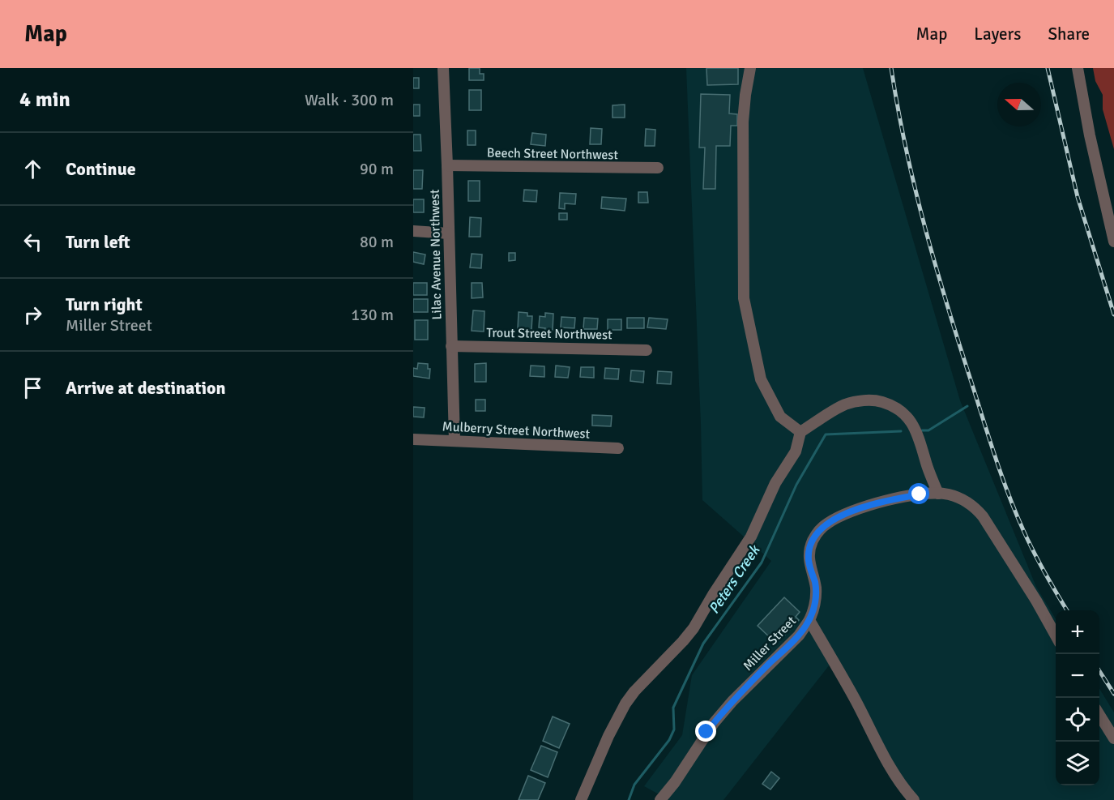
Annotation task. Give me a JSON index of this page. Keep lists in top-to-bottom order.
{
  "streets": {
    "street": [
      "Beech Street Northwest",
      "Lilac Avenue Northwest",
      "Trout Street Northwest",
      "Mulberry Street Northwest",
      "Miller Street"
    ]
  },
  "crossings": [
    ["Beech Street Northwest", "Lilac Avenue Northwest"],
    ["Lilac Avenue Northwest", "Trout Street Northwest"],
    ["Lilac Avenue Northwest", "Mulberry Street Northwest"]
  ],
  "water": ["Peters Creek"],
  "north": "left",
  "page": {
    "header": "Map",
    "nav": ["Map", "Layers", "Share"],
    "heading": ["4 min", "Walk · 300 m"],
    "list": [
      ["Continue", "90 m"],
      ["Turn left", "80 m"],
      ["Turn right", "Miller Street", "130 m"],
      "Arrive at destination"
    ],
    "map_buttons": ["+", "−"]
  }
}
